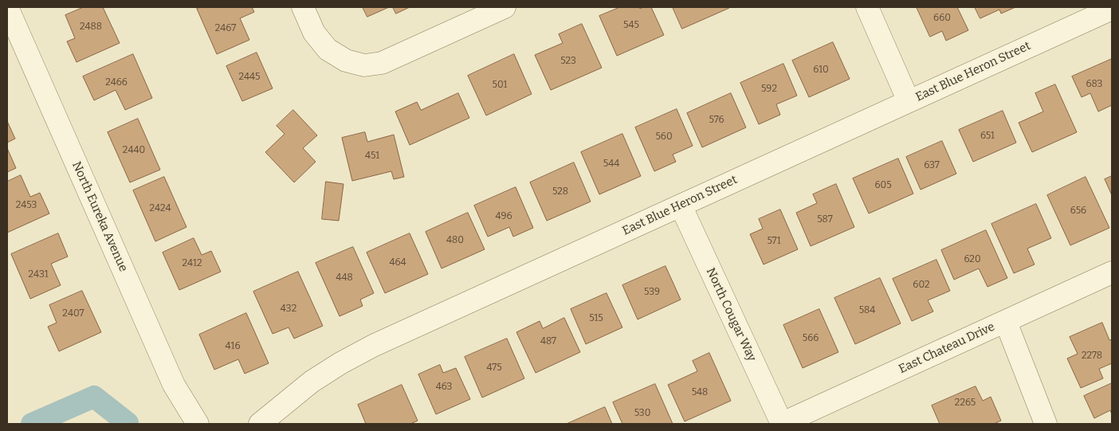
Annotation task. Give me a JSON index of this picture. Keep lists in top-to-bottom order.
{
  "streets": {
    "street": [
      "East Blue Heron Street",
      "North Eureka Avenue",
      "North Cougar Way",
      "East Chateau Drive"
    ]
  },
  "crossings": [
    ["East Blue Heron Street", "North Cougar Way"],
    ["North Cougar Way", "East Chateau Drive"]
  ],
  "house_numbers": [
    "660",
    "545",
    "2488",
    "2467",
    "523",
    "610",
    "2445",
    "2466",
    "683",
    "501",
    "592",
    "576",
    "651",
    "560",
    "2440",
    "451",
    "544",
    "637",
    "605",
    "528",
    "2453",
    "2424",
    "656",
    "496",
    "587",
    "480",
    "571",
    "620",
    "464",
    "2412",
    "2431",
    "448",
    "602",
    "539",
    "432",
    "584",
    "2407",
    "515",
    "566",
    "487",
    "416",
    "2278",
    "475",
    "463",
    "548",
    "2265",
    "530"
  ]
}
